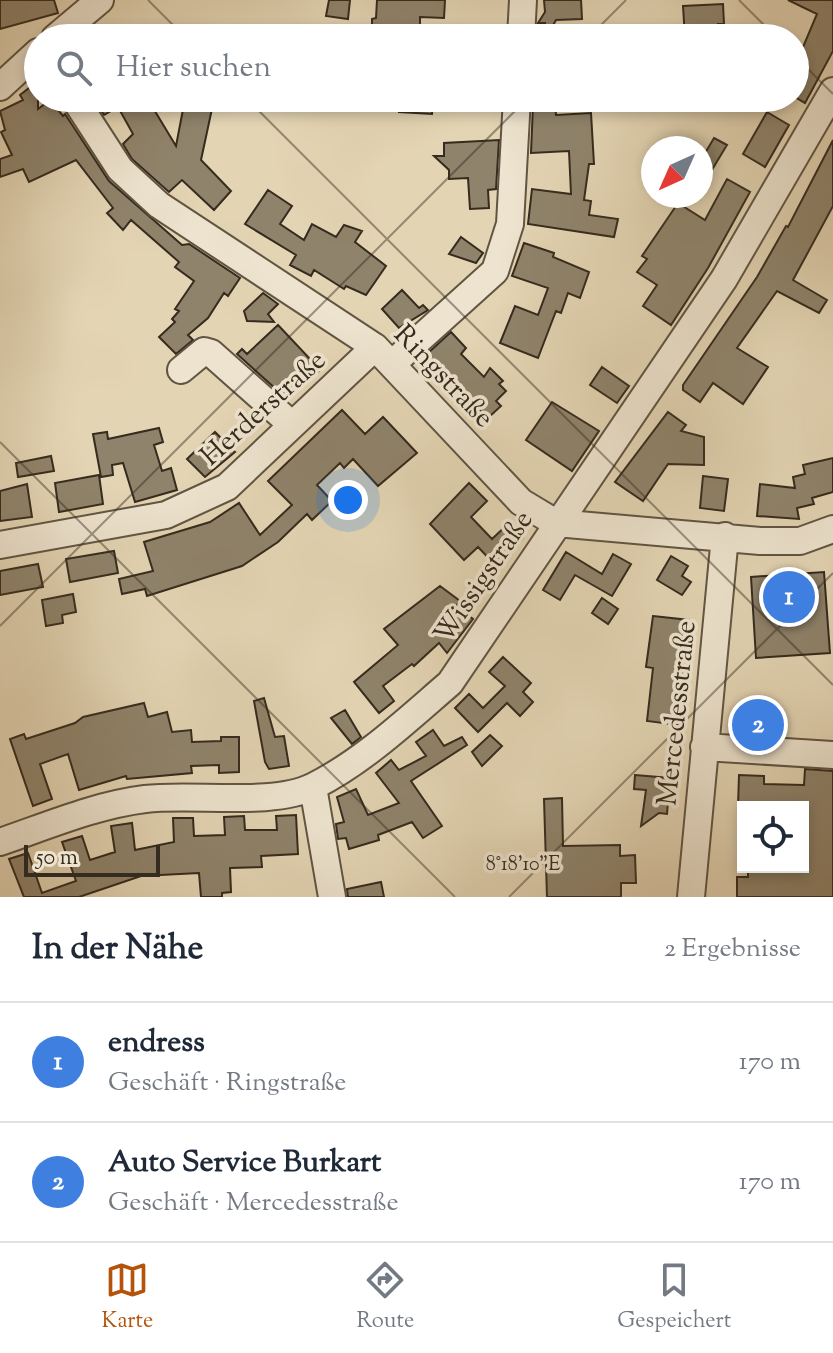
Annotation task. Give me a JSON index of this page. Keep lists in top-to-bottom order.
{
  "streets": {
    "street": [
      "Ringstraße",
      "Herderstraße",
      "Wissigstraße",
      "Mercedesstraße"
    ]
  },
  "crossings": [
    ["Ringstraße", "Herderstraße"],
    ["Ringstraße", "Wissigstraße"],
    ["Ringstraße", "Mercedesstraße"]
  ],
  "scale_bar": "50 m",
  "north": "bottom left",
  "page": {
    "search": "Hier suchen",
    "pins": ["1", "2"],
    "scale": "50 m",
    "heading": ["In der Nähe", "2 Ergebnisse"],
    "list": [
      {
        "mark": "1",
        "name": "endress",
        "note": "Geschäft · Ringstraße",
        "value": "170 m"
      },
      {
        "mark": "2",
        "name": "Auto Service Burkart",
        "note": "Geschäft · Mercedesstraße",
        "value": "170 m"
      }
    ],
    "nav": ["Karte", "Route", "Gespeichert"]
  },
  "coordinates": ["8°18'10\"E"]
}
